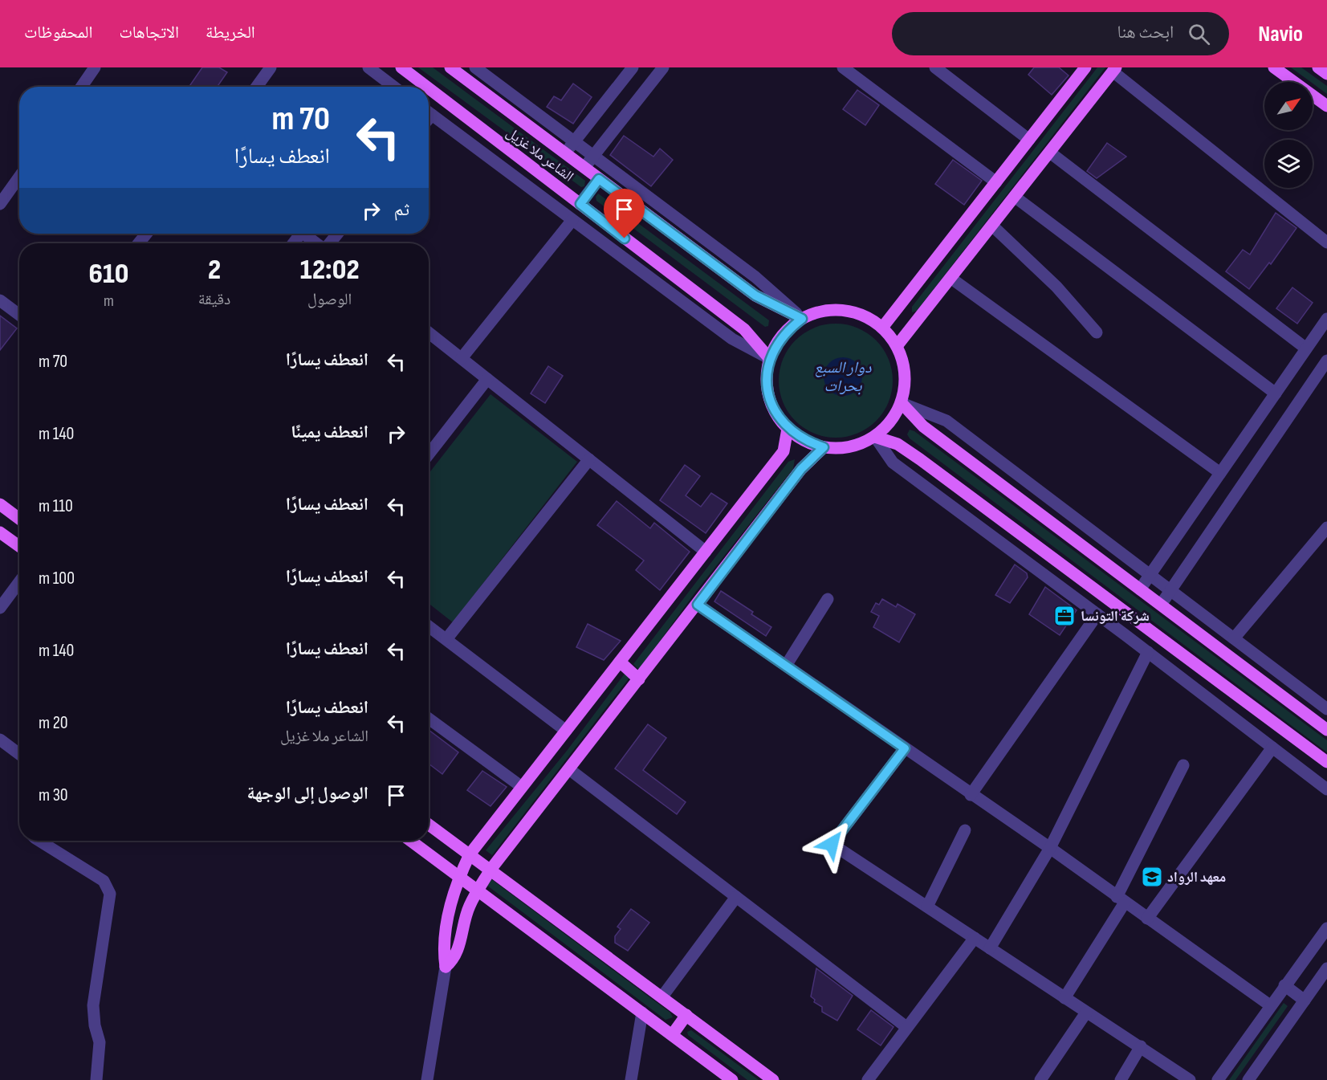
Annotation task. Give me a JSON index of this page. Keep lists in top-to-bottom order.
{
  "streets": {
    "main road": ["الشاعر ملا غزيل"]
  },
  "water": ["دوار السبع بحرات"],
  "places": {
    "office": ["شركة التونسا"],
    "school or university": ["معهد الرواد"]
  },
  "north": "top right",
  "page": {
    "header": "Navio",
    "search": "ابحث هنا",
    "nav": ["الخريطة", "الاتجاهات", "المحفوظات"],
    "turn": ["70 m", "انعطف يسارًا"],
    "then": "ثم",
    "eta": [
      "12:02",
      "الوصول",
      "2",
      "دقيقة",
      "610",
      "m"
    ],
    "list": [
      {
        "name": "انعطف يسارًا",
        "value": "70 m"
      },
      {
        "name": "انعطف يمينًا",
        "value": "140 m"
      },
      {
        "name": "انعطف يسارًا",
        "value": "110 m"
      },
      {
        "name": "انعطف يسارًا",
        "value": "100 m"
      },
      {
        "name": "انعطف يسارًا",
        "value": "140 m"
      },
      {
        "name": "انعطف يسارًا",
        "note": "الشاعر ملا غزيل",
        "value": "20 m"
      },
      {
        "name": "الوصول إلى الوجهة",
        "value": "30 m"
      }
    ]
  }
}
